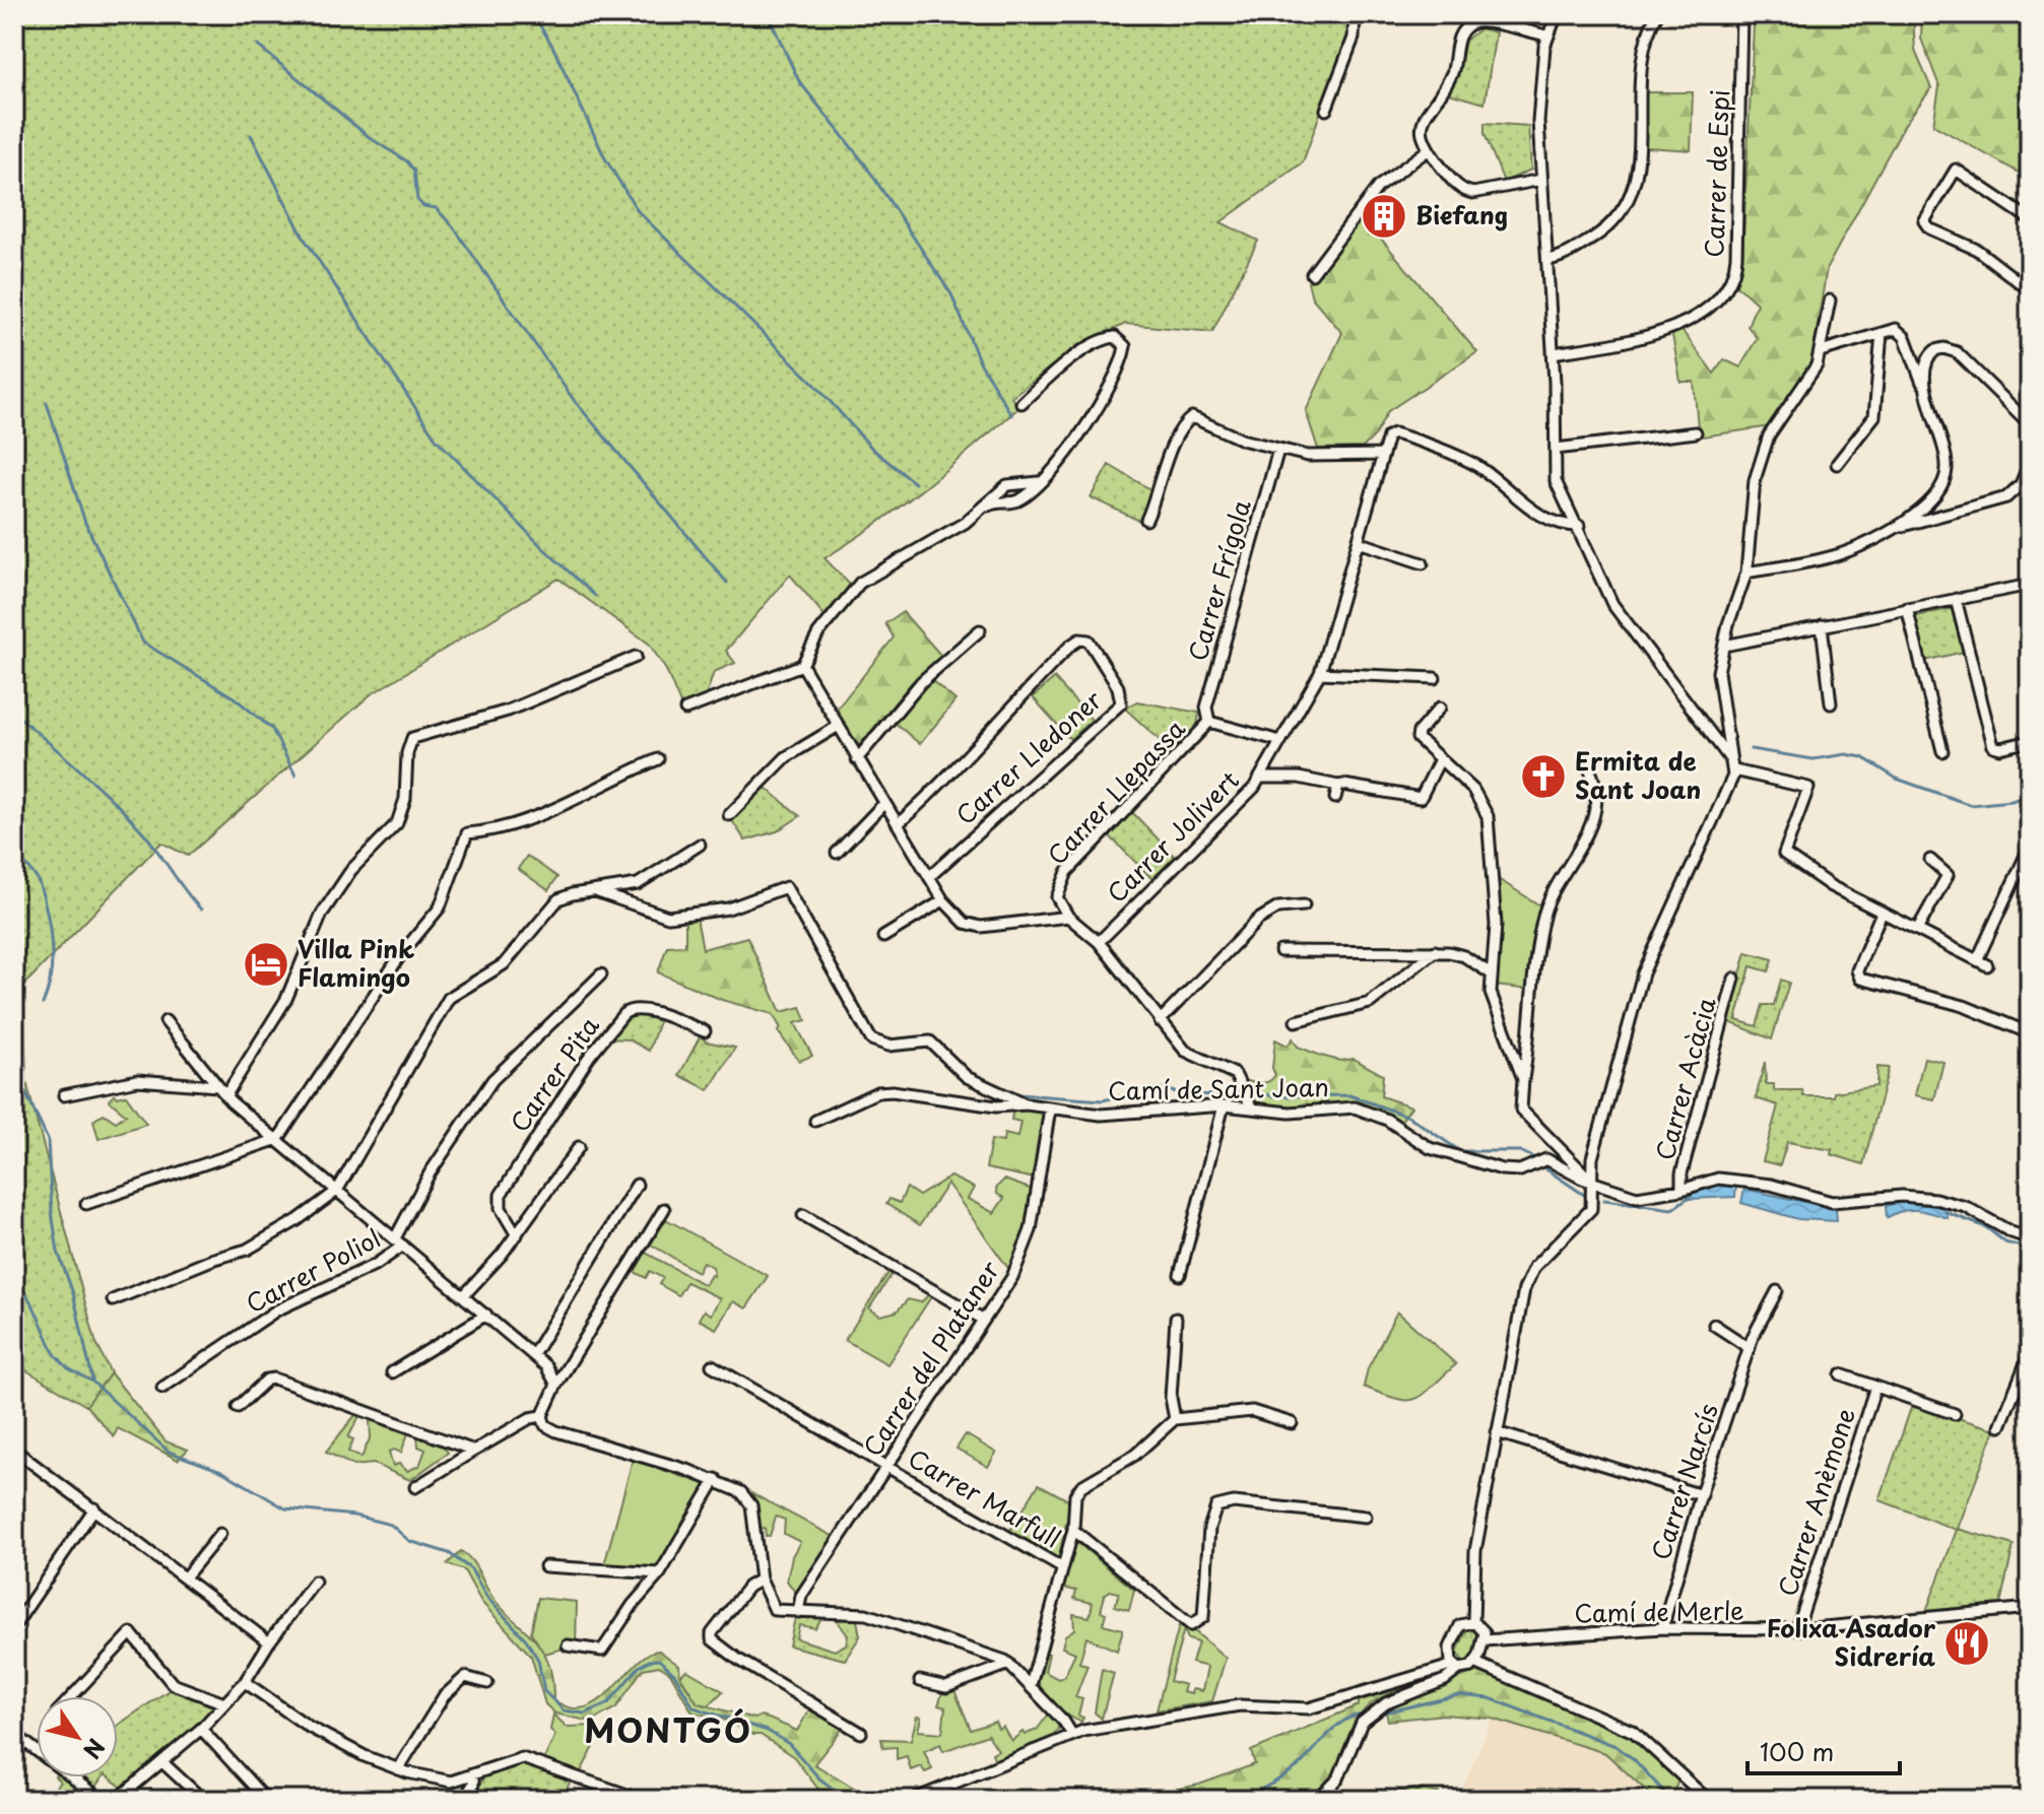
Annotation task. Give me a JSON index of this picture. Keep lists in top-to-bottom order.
{
  "streets": {
    "street": [
      "Carrer de Espi",
      "Carrer Frígola",
      "Carrer Lledoner",
      "Carrer Llepassa",
      "Carrer Jolivert",
      "Carrer Pita",
      "Carrer Acàcia",
      "Camí de Sant Joan",
      "Carrer Poliol",
      "Carrer del Plataner",
      "Carrer Narcís",
      "Carrer Marfull",
      "Carrer Anèmone",
      "Camí de Merle"
    ]
  },
  "crossings": [
    ["Carrer Frígola", "Carrer Llepassa"],
    ["Carrer Llepassa", "Carrer Jolivert"],
    ["Carrer Acàcia", "Camí de Sant Joan"],
    ["Camí de Sant Joan", "Carrer del Plataner"],
    ["Carrer del Plataner", "Carrer Marfull"],
    ["Carrer Narcís", "Camí de Merle"],
    ["Carrer Anèmone", "Camí de Merle"]
  ],
  "districts": ["MONTGÓ"],
  "places": {
    "building": ["Biefang"],
    "church": ["Ermita de Sant Joan"],
    "hotel": ["Villa Pink Flamingo"],
    "restaurant": ["Folixa Asador Sidrería"]
  },
  "scale_bar": "100 m",
  "north": "bottom right"
}
